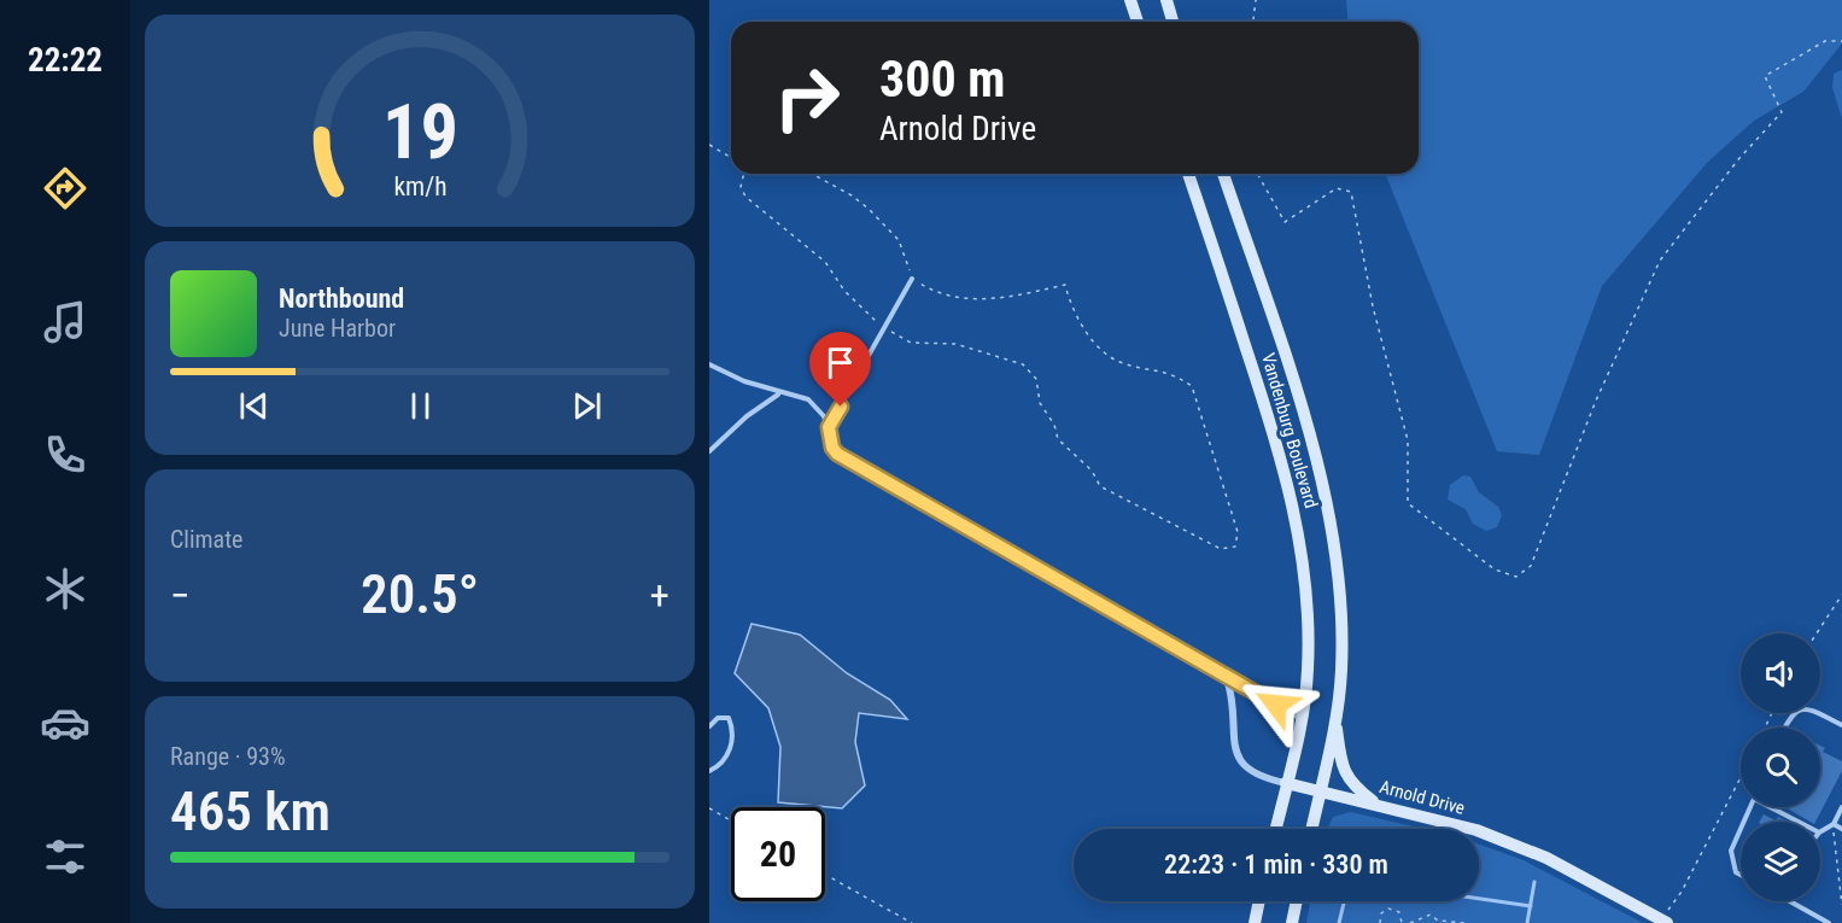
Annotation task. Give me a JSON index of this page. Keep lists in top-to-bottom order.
{
  "streets": {
    "main road": ["Vandenburg Boulevard", "Arnold Drive"]
  },
  "crossings": [
    ["Vandenburg Boulevard", "Arnold Drive"]
  ],
  "page": {
    "tabs": "22:22",
    "turn": ["300 m", "Arnold Drive"],
    "song": ["Northbound", "June Harbor"],
    "tile": [
      "Climate",
      ["Range · 93%", "465 km"]
    ],
    "heat": ["−", "20.5°", "+"],
    "limit": "20",
    "trip": "22:23 · 1 min · 330 m",
    "gauge": ["19", "km/h"]
  }
}
